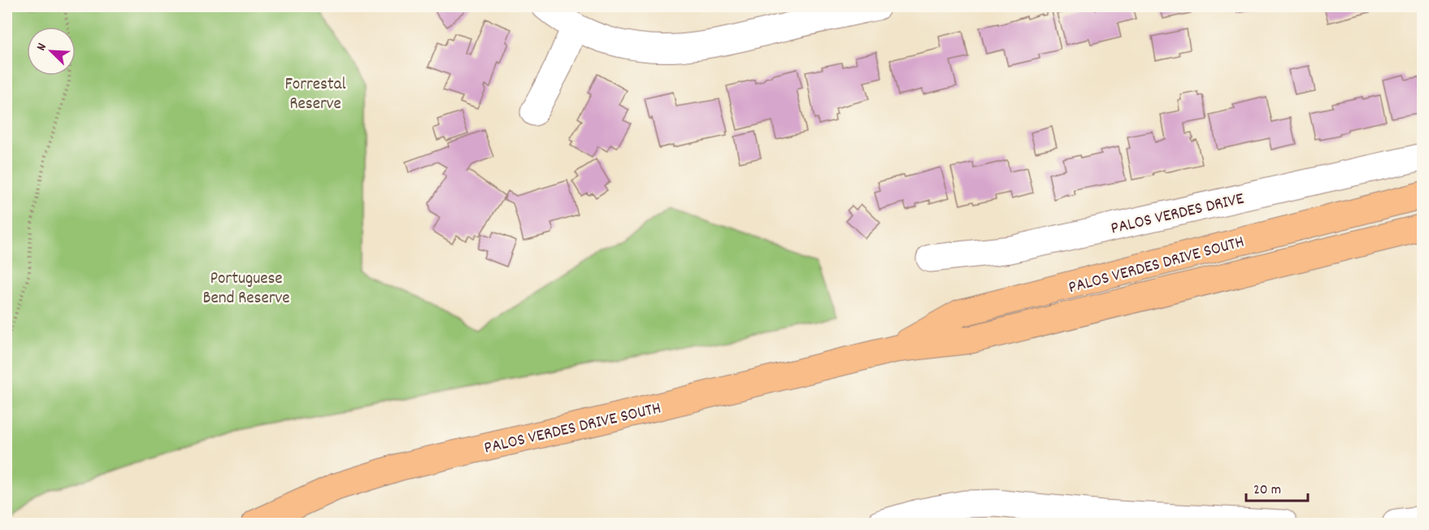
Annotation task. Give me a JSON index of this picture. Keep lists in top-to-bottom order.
{
  "streets": {
    "main road": ["PALOS VERDES DRIVE SOUTH"],
    "street": ["PALOS VERDES DRIVE"]
  },
  "parks": ["Forrestal Reserve", "Portuguese Bend Reserve"],
  "scale_bar": "20 m",
  "north": "top left"
}
